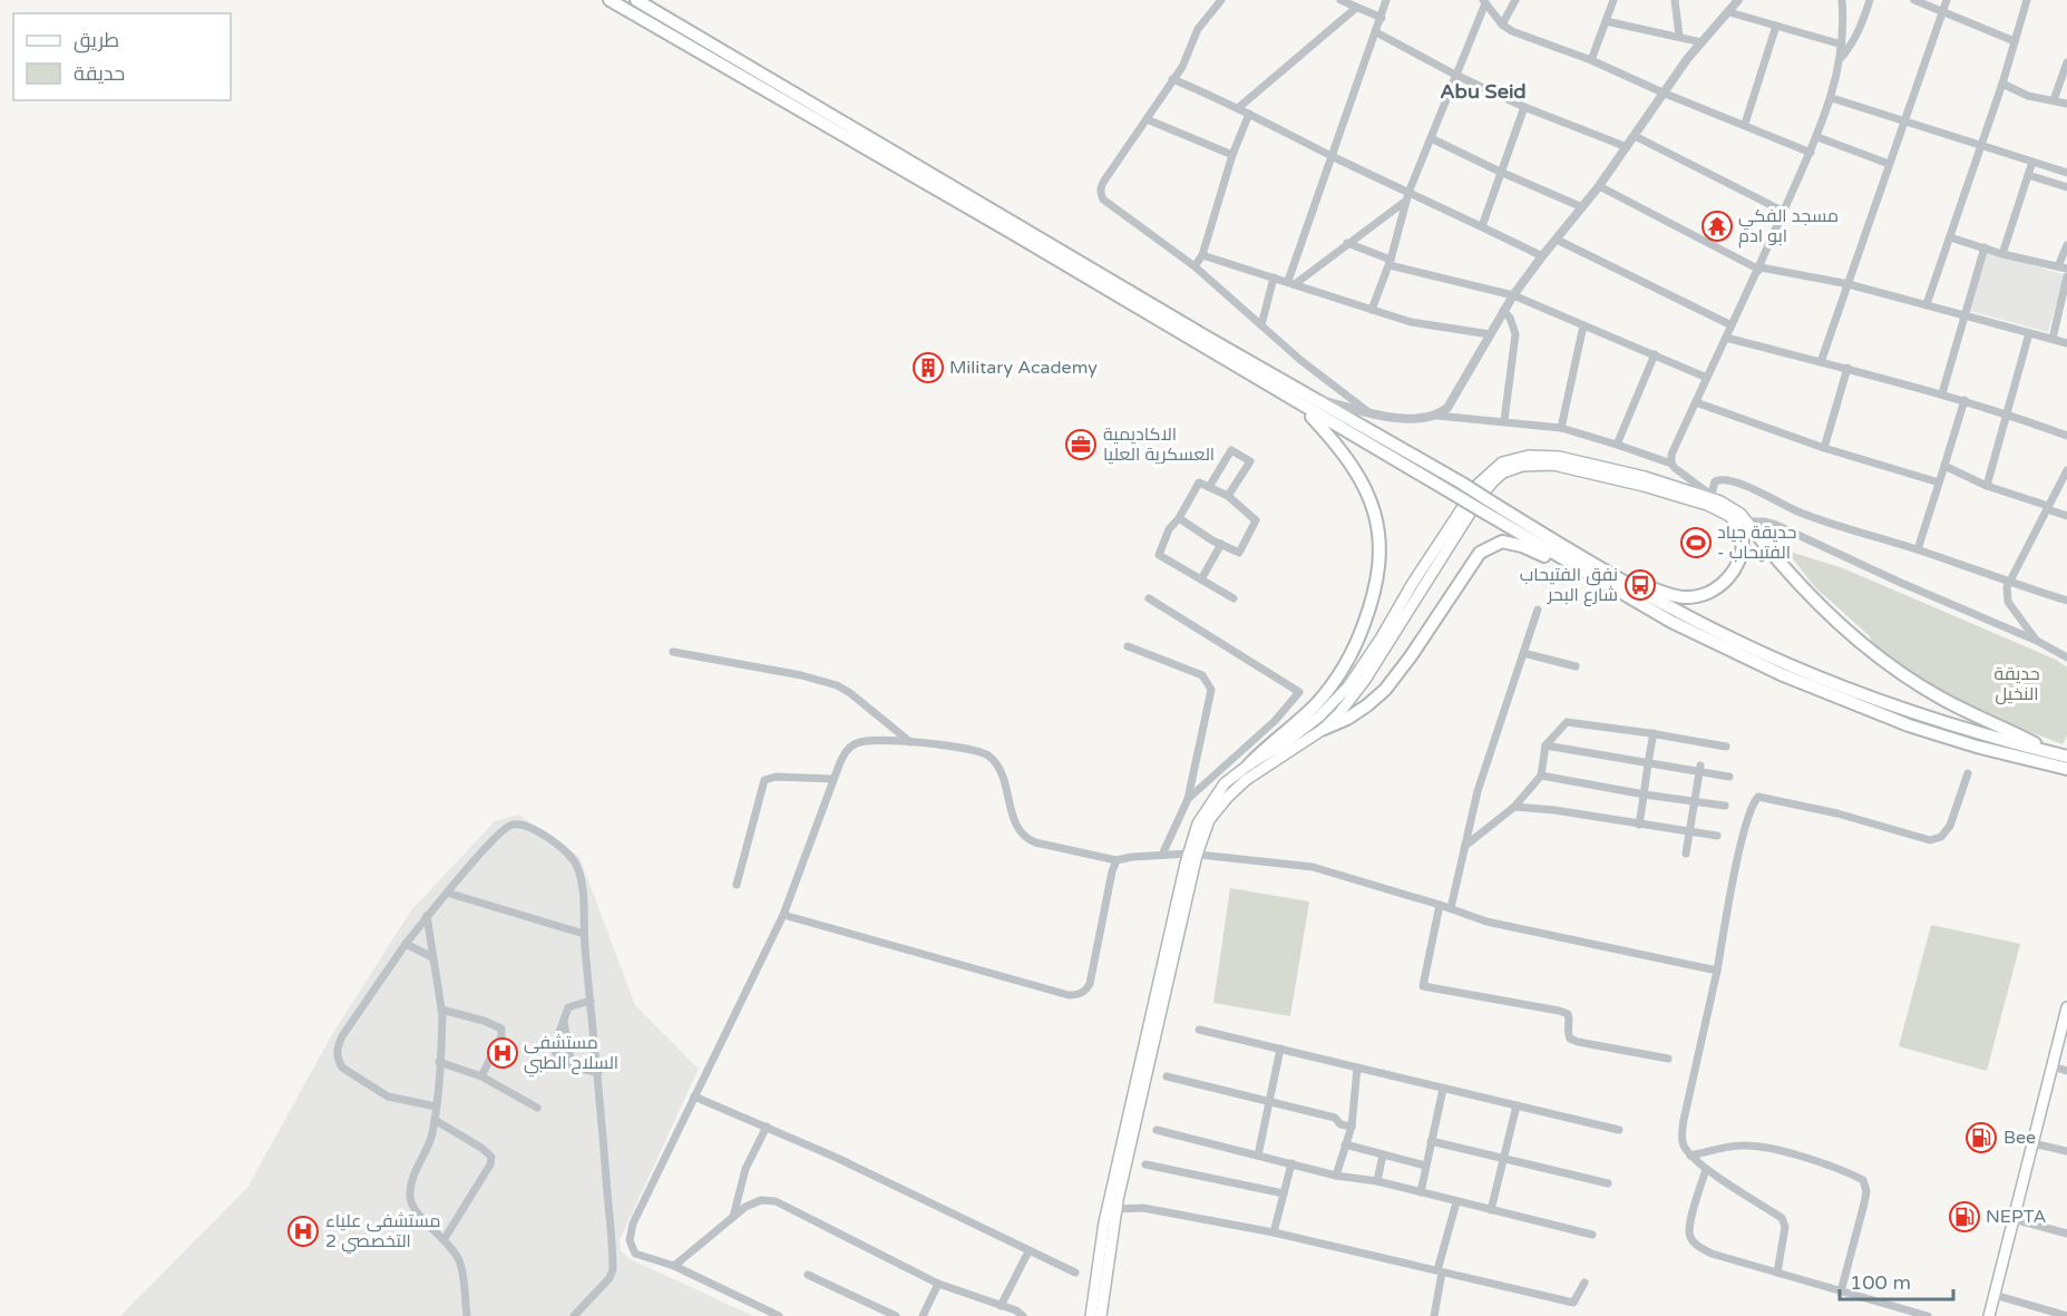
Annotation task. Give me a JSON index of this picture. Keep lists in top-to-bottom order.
{
  "districts": ["Abu Seid"],
  "parks": ["حديقة النخيل"],
  "places": {
    "temple": ["مسجد الفكي ابو ادم"],
    "building": ["Military Academy"],
    "office": ["الاكاديمية العسكرية العليا"],
    "sports": ["حديقة جياد - الفتيحاب"],
    "bus stop": ["نفق الفتيحاب شارع البحر"],
    "hospital": ["مستشفى السلاح الطبي", "مستشفى علياء التخصصي 2"],
    "fuel station": ["Bee", "NEPTA"]
  },
  "legend": ["طريق", "حديقة"],
  "scale_bar": "100 m"
}
